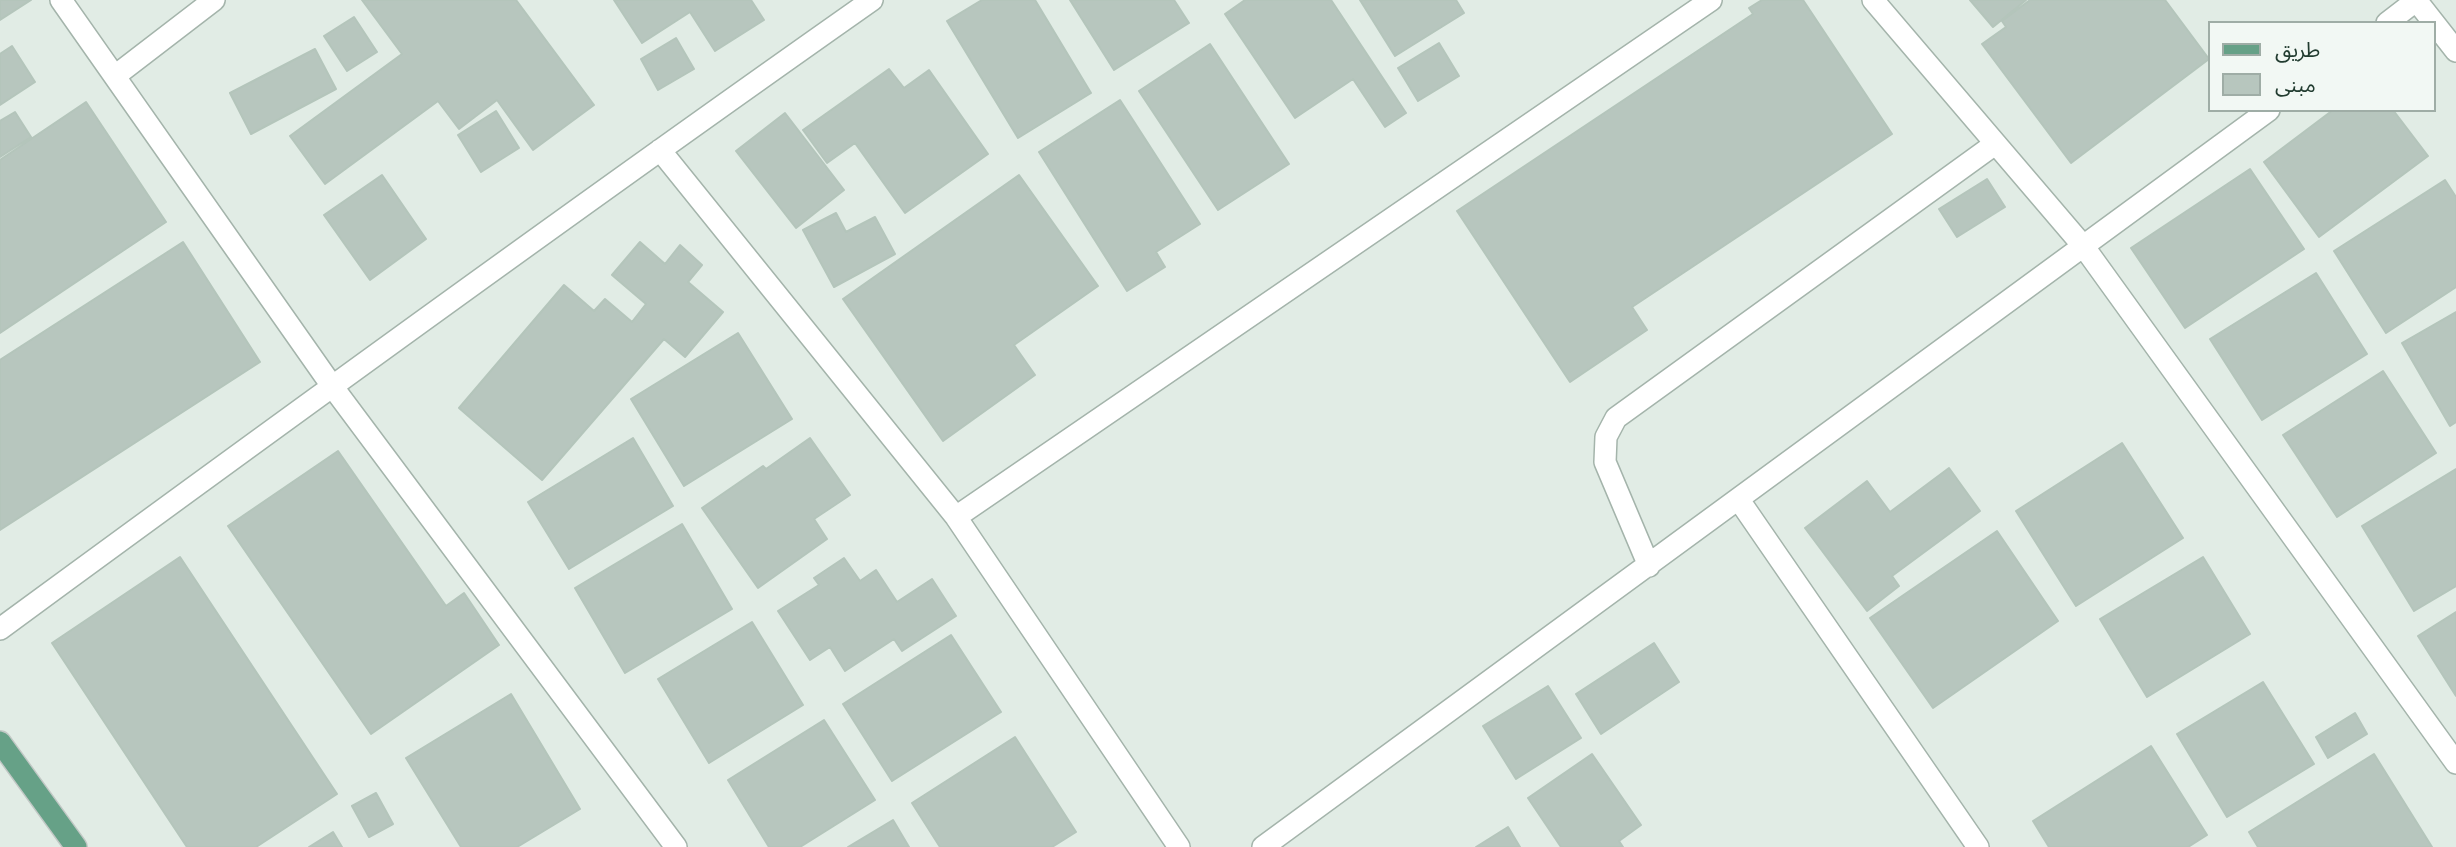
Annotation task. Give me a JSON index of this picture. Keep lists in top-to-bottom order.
{
  "legend": ["طريق", "مبنى"]
}
